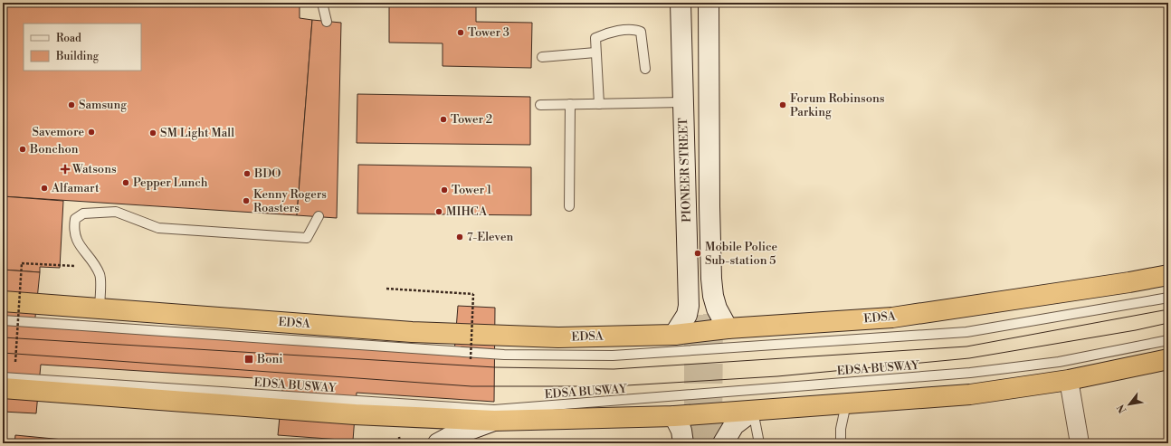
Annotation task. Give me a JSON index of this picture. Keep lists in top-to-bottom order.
{
  "streets": {
    "highway": ["EDSA"],
    "main road": ["PIONEER STREET"],
    "lane": ["EDSA BUSWAY"]
  },
  "crossings": [
    ["PIONEER STREET", "EDSA"]
  ],
  "places": {
    "other": [
      "Tower 3",
      "Samsung",
      "Forum Robinsons Parking",
      "Tower 2",
      "Savemore",
      "SM Light Mall",
      "Bonchon",
      "BDO",
      "Pepper Lunch",
      "Alfamart",
      "Tower 1",
      "Kenny Rogers Roasters",
      "MIHCA",
      "7-Eleven",
      "Mobile Police Sub-station 5"
    ],
    "health": ["Watsons"],
    "transit": ["Boni"]
  },
  "legend": ["Road", "Building"],
  "north": "bottom left"
}
